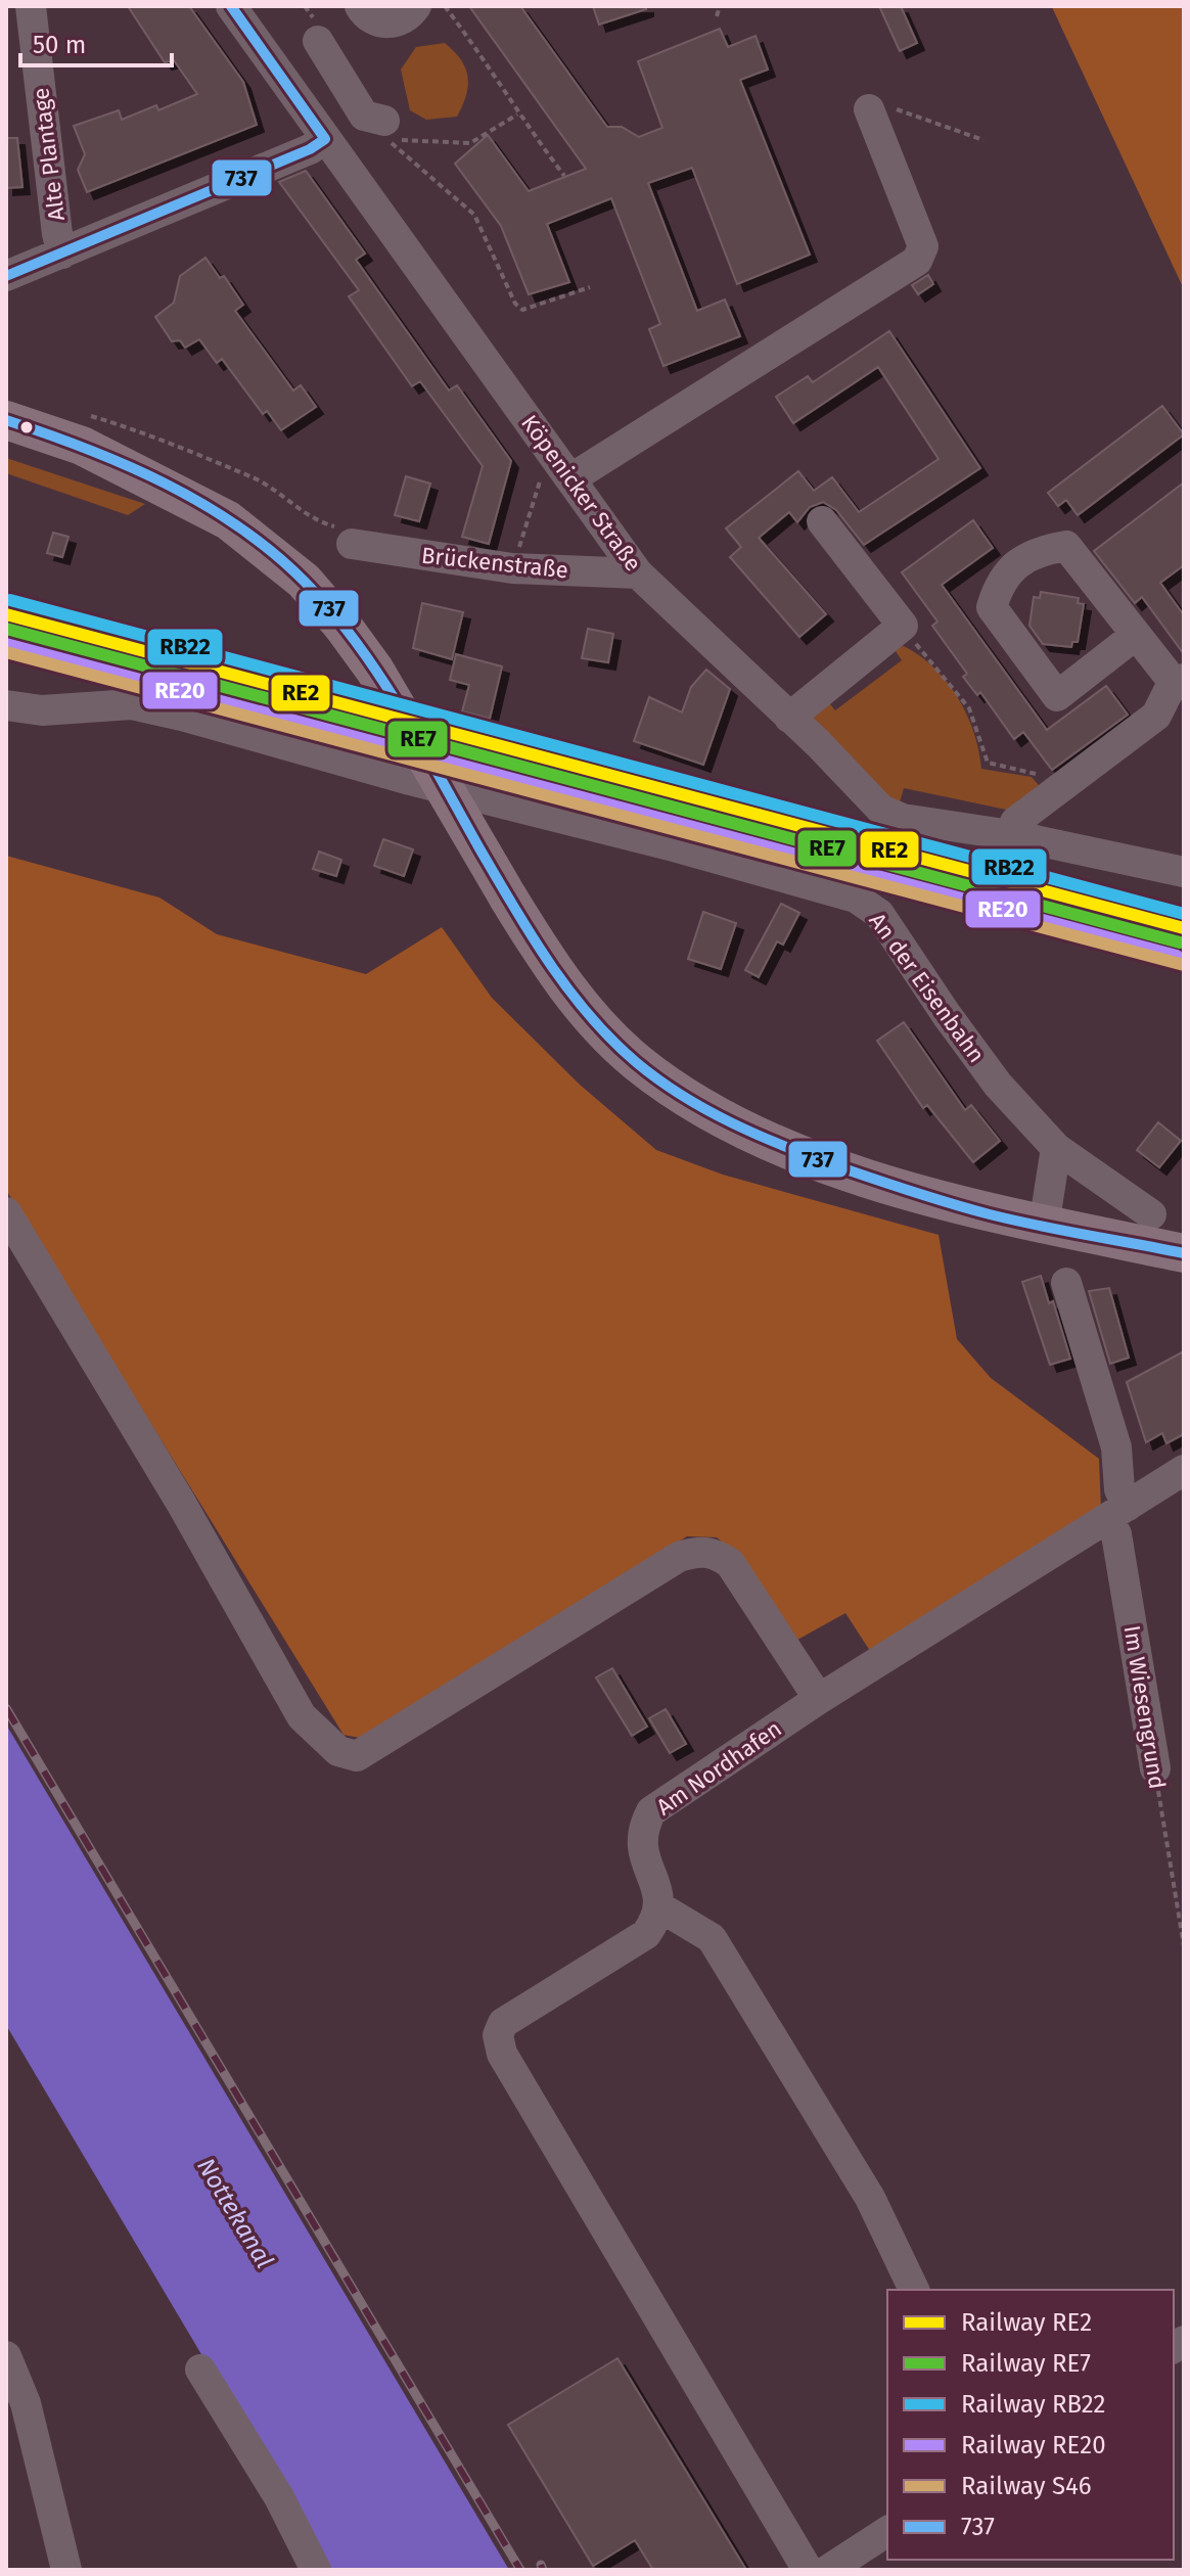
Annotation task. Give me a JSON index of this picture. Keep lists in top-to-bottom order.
{
  "streets": {
    "street": [
      "Alte Plantage",
      "Köpenicker Straße",
      "Brückenstraße",
      "An der Eisenbahn",
      "Im Wiesengrund",
      "Am Nordhafen"
    ]
  },
  "crossings": [
    ["Köpenicker Straße", "Brückenstraße"],
    ["Im Wiesengrund", "Am Nordhafen"]
  ],
  "water": ["Nottekanal"],
  "lines": [
    "transit line 737",
    "rail line RB22",
    "rail line RE2",
    "rail line RE7",
    "rail line RE20",
    "rail line S46"
  ],
  "legend": [
    "Railway RE2",
    "Railway RE7",
    "Railway RB22",
    "Railway RE20",
    "Railway S46",
    "737"
  ],
  "scale_bar": "50 m"
}
